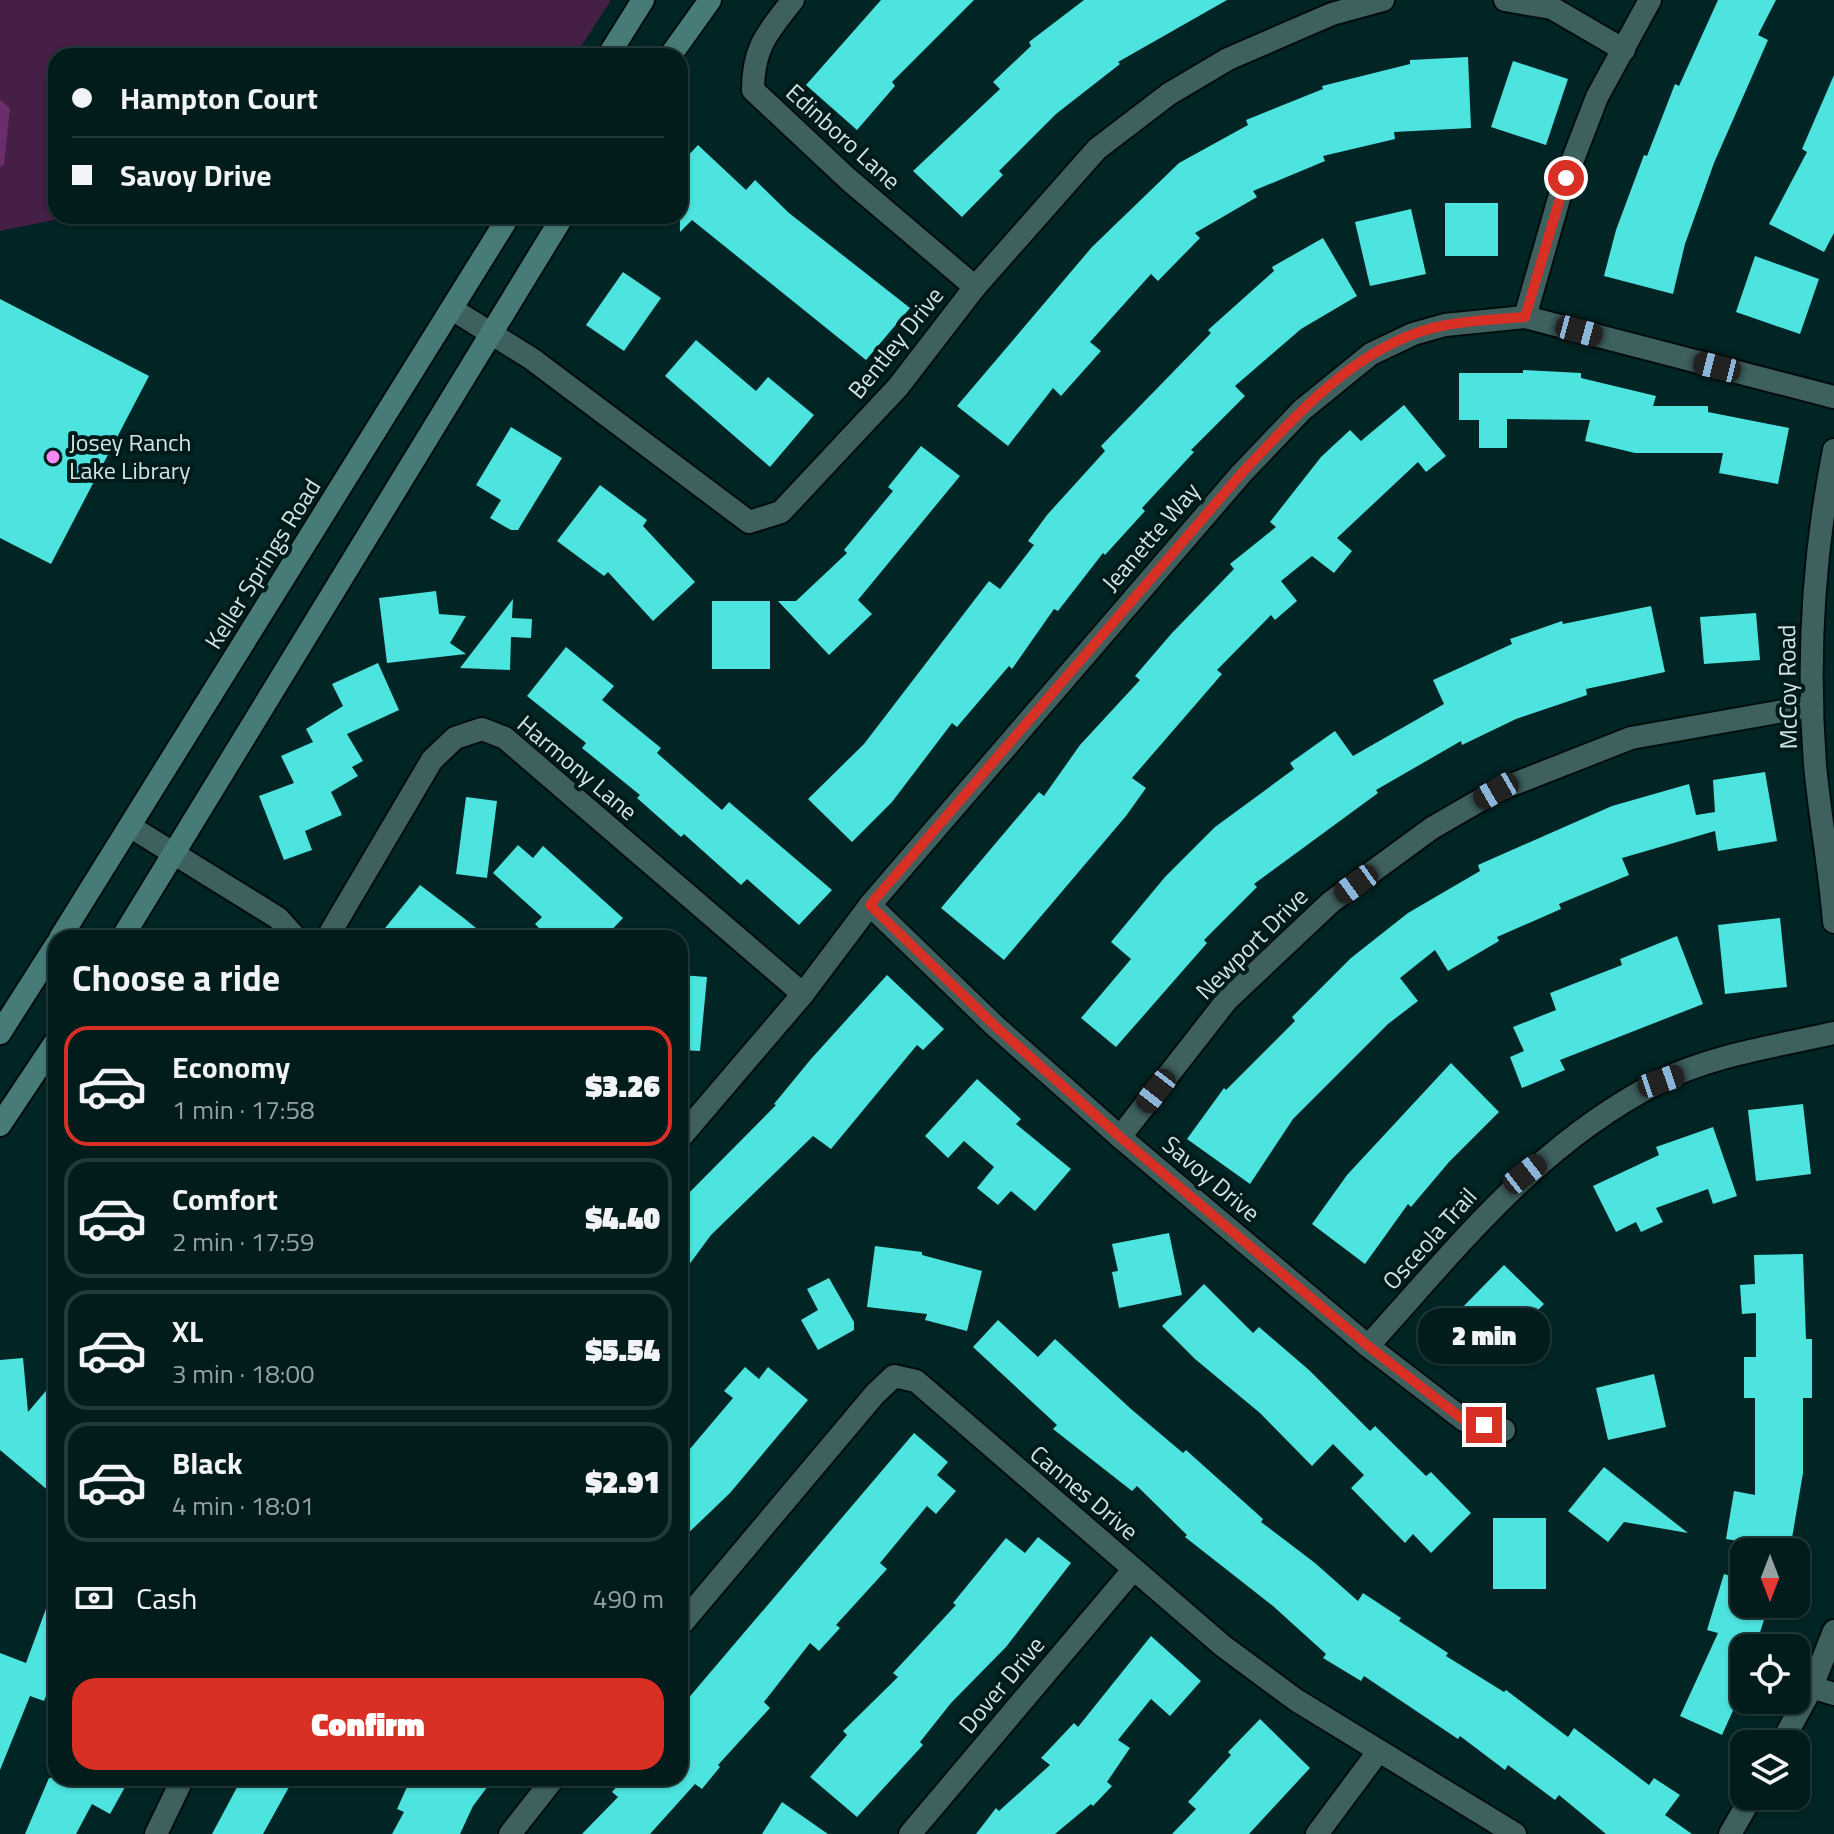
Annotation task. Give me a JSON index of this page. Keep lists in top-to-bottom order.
{
  "streets": {
    "main road": ["Keller Springs Road"],
    "street": [
      "Edinboro Lane",
      "Bentley Drive",
      "Jeanette Way",
      "McCoy Road",
      "Harmony Lane",
      "Newport Drive",
      "Savoy Drive",
      "Osceola Trail",
      "Cannes Drive",
      "Dover Drive"
    ]
  },
  "crossings": [
    ["Edinboro Lane", "Bentley Drive"],
    ["Bentley Drive", "Keller Springs Road"],
    ["Jeanette Way", "Harmony Lane"],
    ["Jeanette Way", "Savoy Drive"],
    ["McCoy Road", "Newport Drive"],
    ["Newport Drive", "Savoy Drive"],
    ["Savoy Drive", "Osceola Trail"],
    ["Cannes Drive", "Dover Drive"]
  ],
  "places": ["Josey Ranch Lake Library"],
  "north": "bottom",
  "page": {
    "banner": ["Hampton Court", "Savoy Drive"],
    "heading": "Choose a ride",
    "list": [
      {
        "name": "Economy",
        "note": "1 min · 17:58",
        "value": "$3.26"
      },
      {
        "name": "Comfort",
        "note": "2 min · 17:59",
        "value": "$4.40"
      },
      {
        "name": "XL",
        "note": "3 min · 18:00",
        "value": "$5.54"
      },
      {
        "name": "Black",
        "note": "4 min · 18:01",
        "value": "$2.91"
      }
    ],
    "bubble": "2 min",
    "pay": ["Cash", "490 m"],
    "buttons": "Confirm"
  }
}
